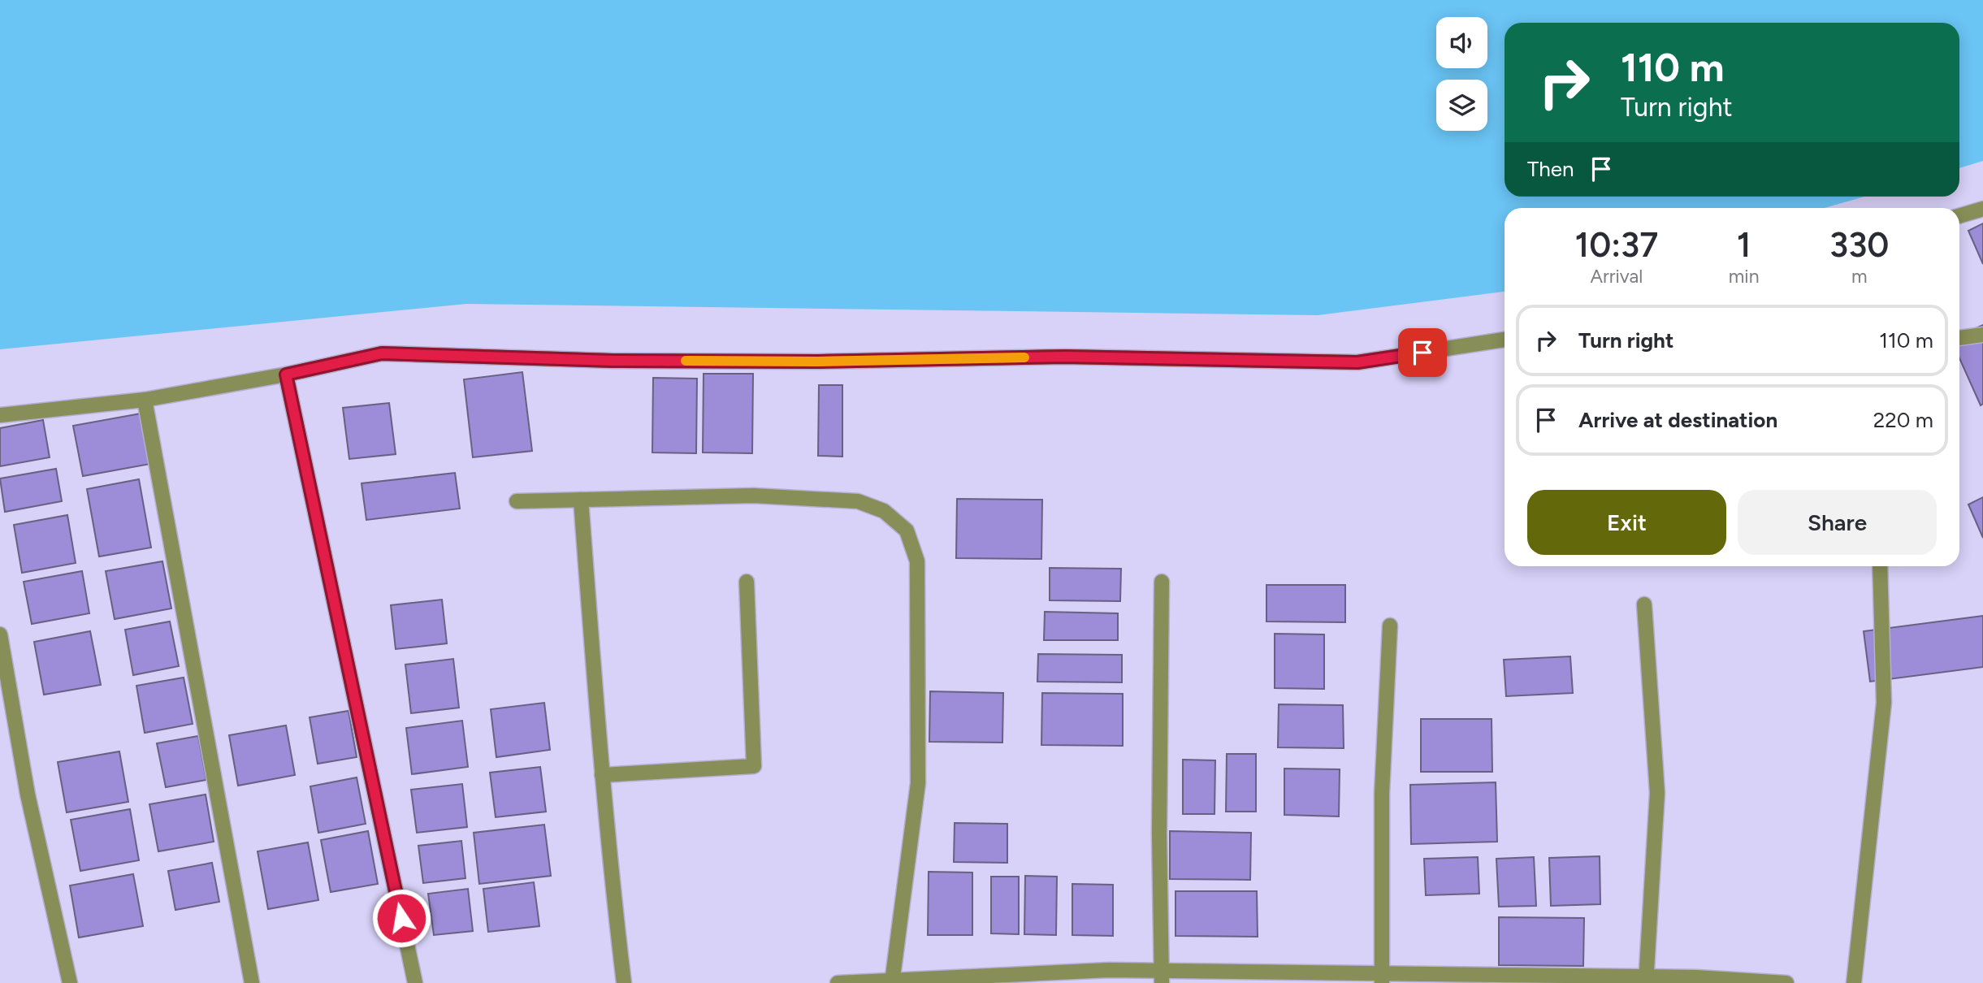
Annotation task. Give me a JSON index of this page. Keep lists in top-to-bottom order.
{
  "page": {
    "turn": ["110 m", "Turn right"],
    "then": "Then",
    "eta": [
      "10:37",
      "Arrival",
      "1",
      "min",
      "330",
      "m"
    ],
    "list": [
      {
        "name": "Turn right",
        "value": "110 m"
      },
      {
        "name": "Arrive at destination",
        "value": "220 m"
      }
    ],
    "buttons": ["Exit", "Share"]
  }
}
